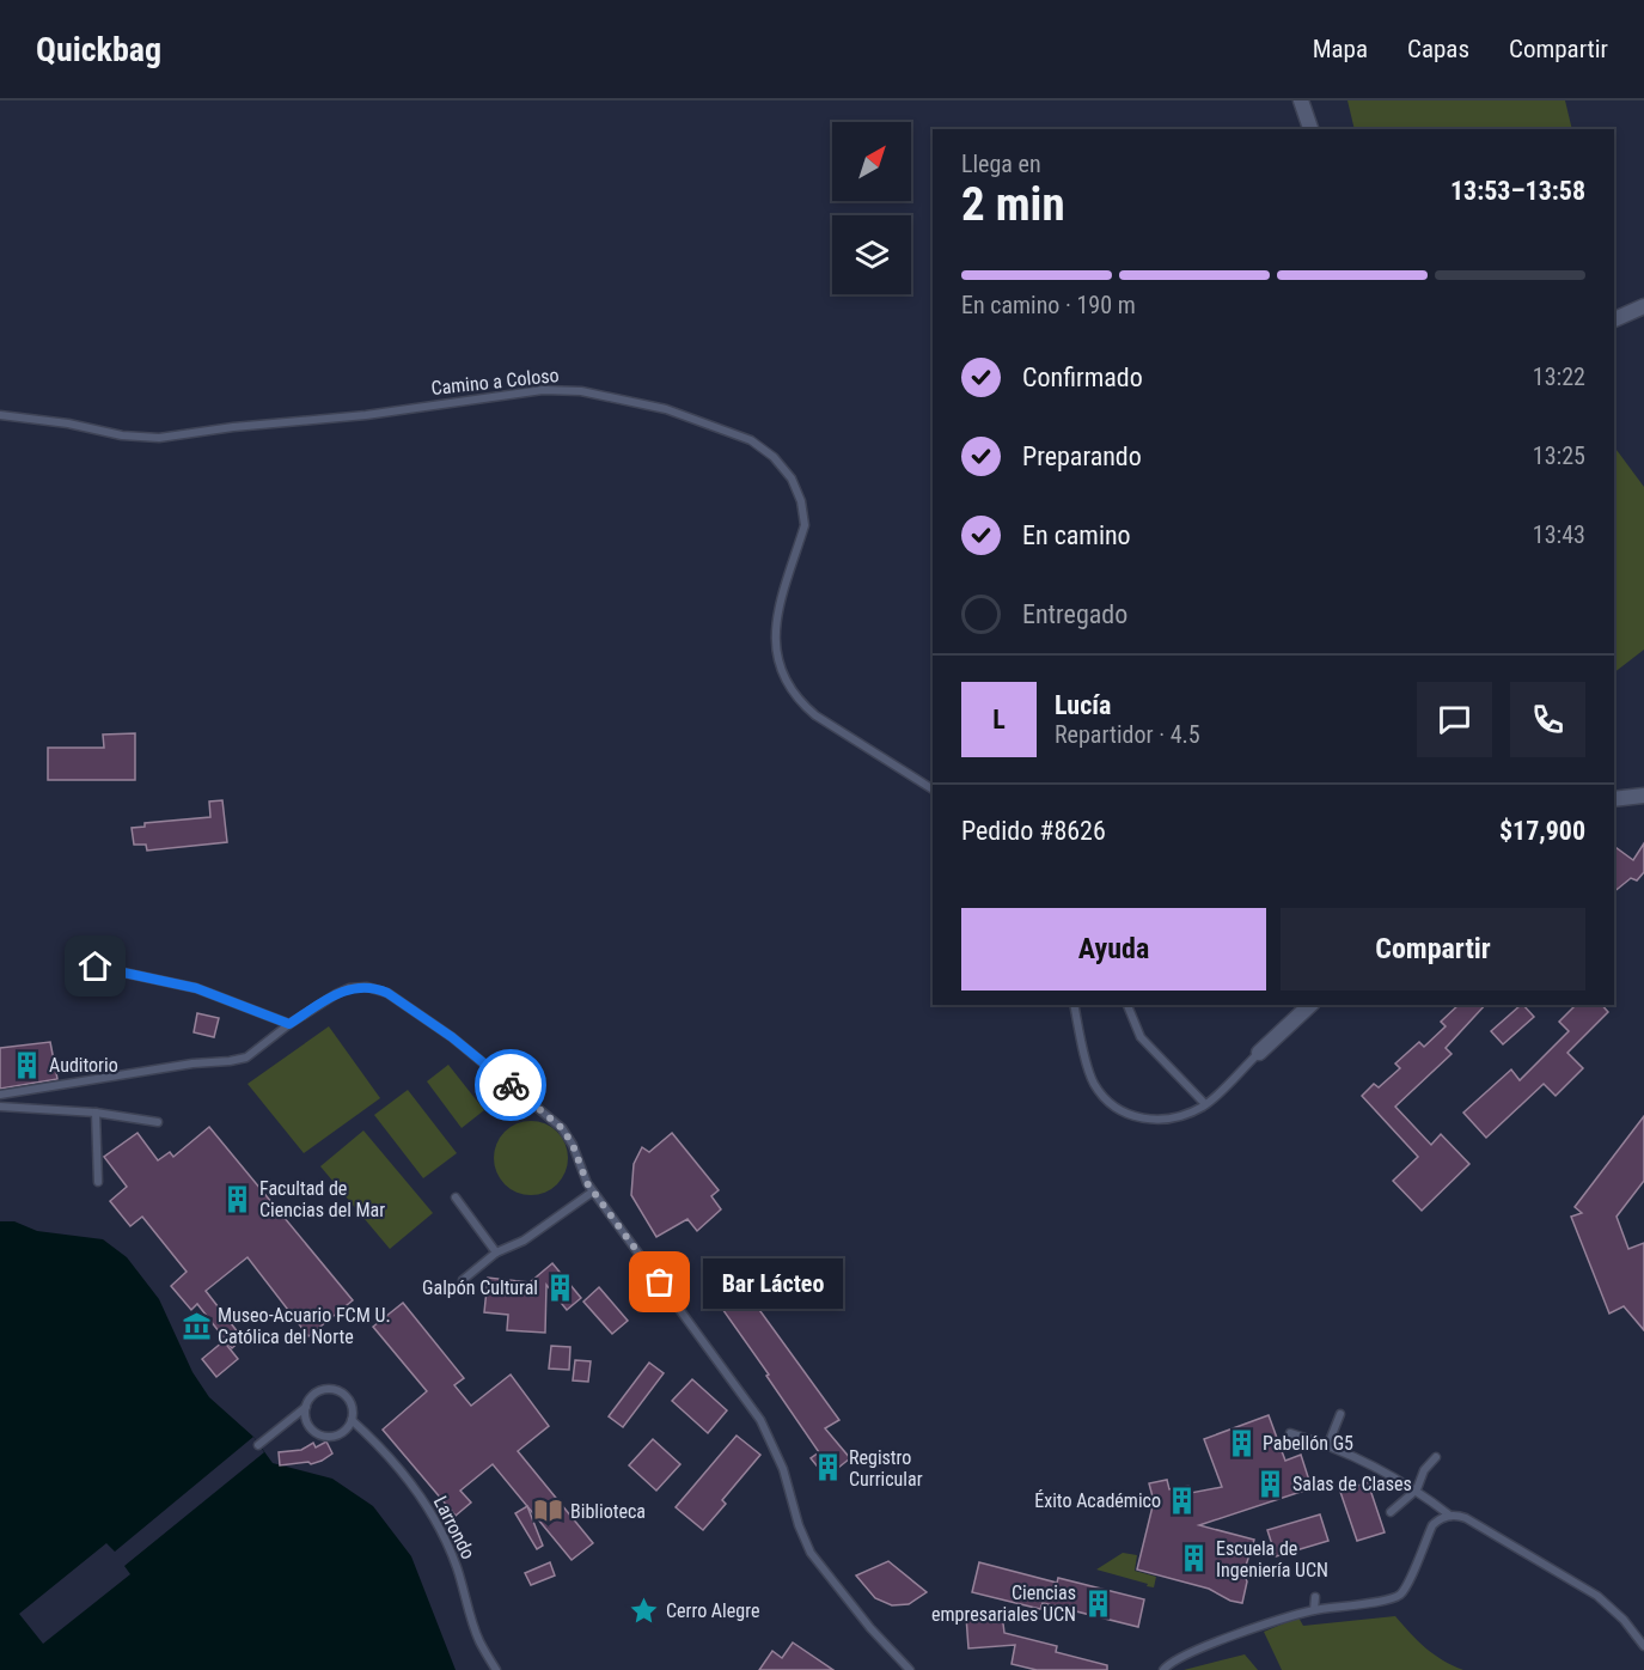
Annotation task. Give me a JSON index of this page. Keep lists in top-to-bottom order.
{
  "streets": {
    "lane": ["Camino a Coloso", "Larrondo"]
  },
  "places": {
    "building": [
      "Auditorio",
      "Facultad de Ciencias del Mar",
      "Galpón Cultural",
      "Pabellón G5",
      "Registro Curricular",
      "Salas de Clases",
      "Éxito Académico",
      "Escuela de Ingeniería UCN",
      "Ciencias empresariales UCN"
    ],
    "other": ["Bar Lácteo"],
    "museum": ["Museo-Acuario FCM U. Católica del Norte"],
    "library": ["Biblioteca"],
    "place": ["Cerro Alegre"]
  },
  "north": "top right",
  "page": {
    "header": "Quickbag",
    "nav": ["Mapa", "Capas", "Compartir"],
    "heading": ["2 min", "Llega en", "13:53–13:58"],
    "panel": [
      "Lucía",
      "Repartidor · 4.5",
      "Pedido #8626",
      "$17,900"
    ],
    "bar": "En camino · 190 m",
    "list": [
      ["Confirmado", "13:22"],
      ["Preparando", "13:25"],
      ["En camino", "13:43"],
      "Entregado"
    ],
    "round": "L",
    "buttons": ["Ayuda", "Compartir"],
    "bubble": "Bar Lácteo"
  }
}
